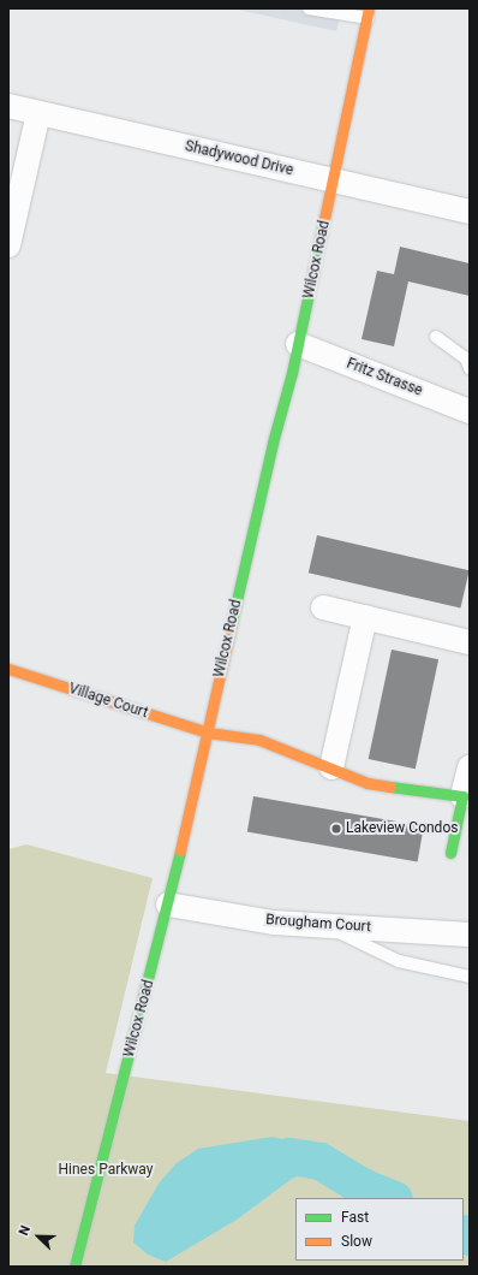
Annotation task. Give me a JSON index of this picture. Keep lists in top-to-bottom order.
{
  "streets": {
    "street": [
      "Shadywood Drive",
      "Wilcox Road",
      "Fritz Strasse",
      "Village Court",
      "Brougham Court"
    ]
  },
  "crossings": [
    ["Shadywood Drive", "Wilcox Road"],
    ["Wilcox Road", "Fritz Strasse"],
    ["Wilcox Road", "Village Court"],
    ["Wilcox Road", "Brougham Court"]
  ],
  "parks": ["Hines Parkway"],
  "places": ["Lakeview Condos"],
  "legend": ["Fast", "Slow"],
  "north": "top left"
}
